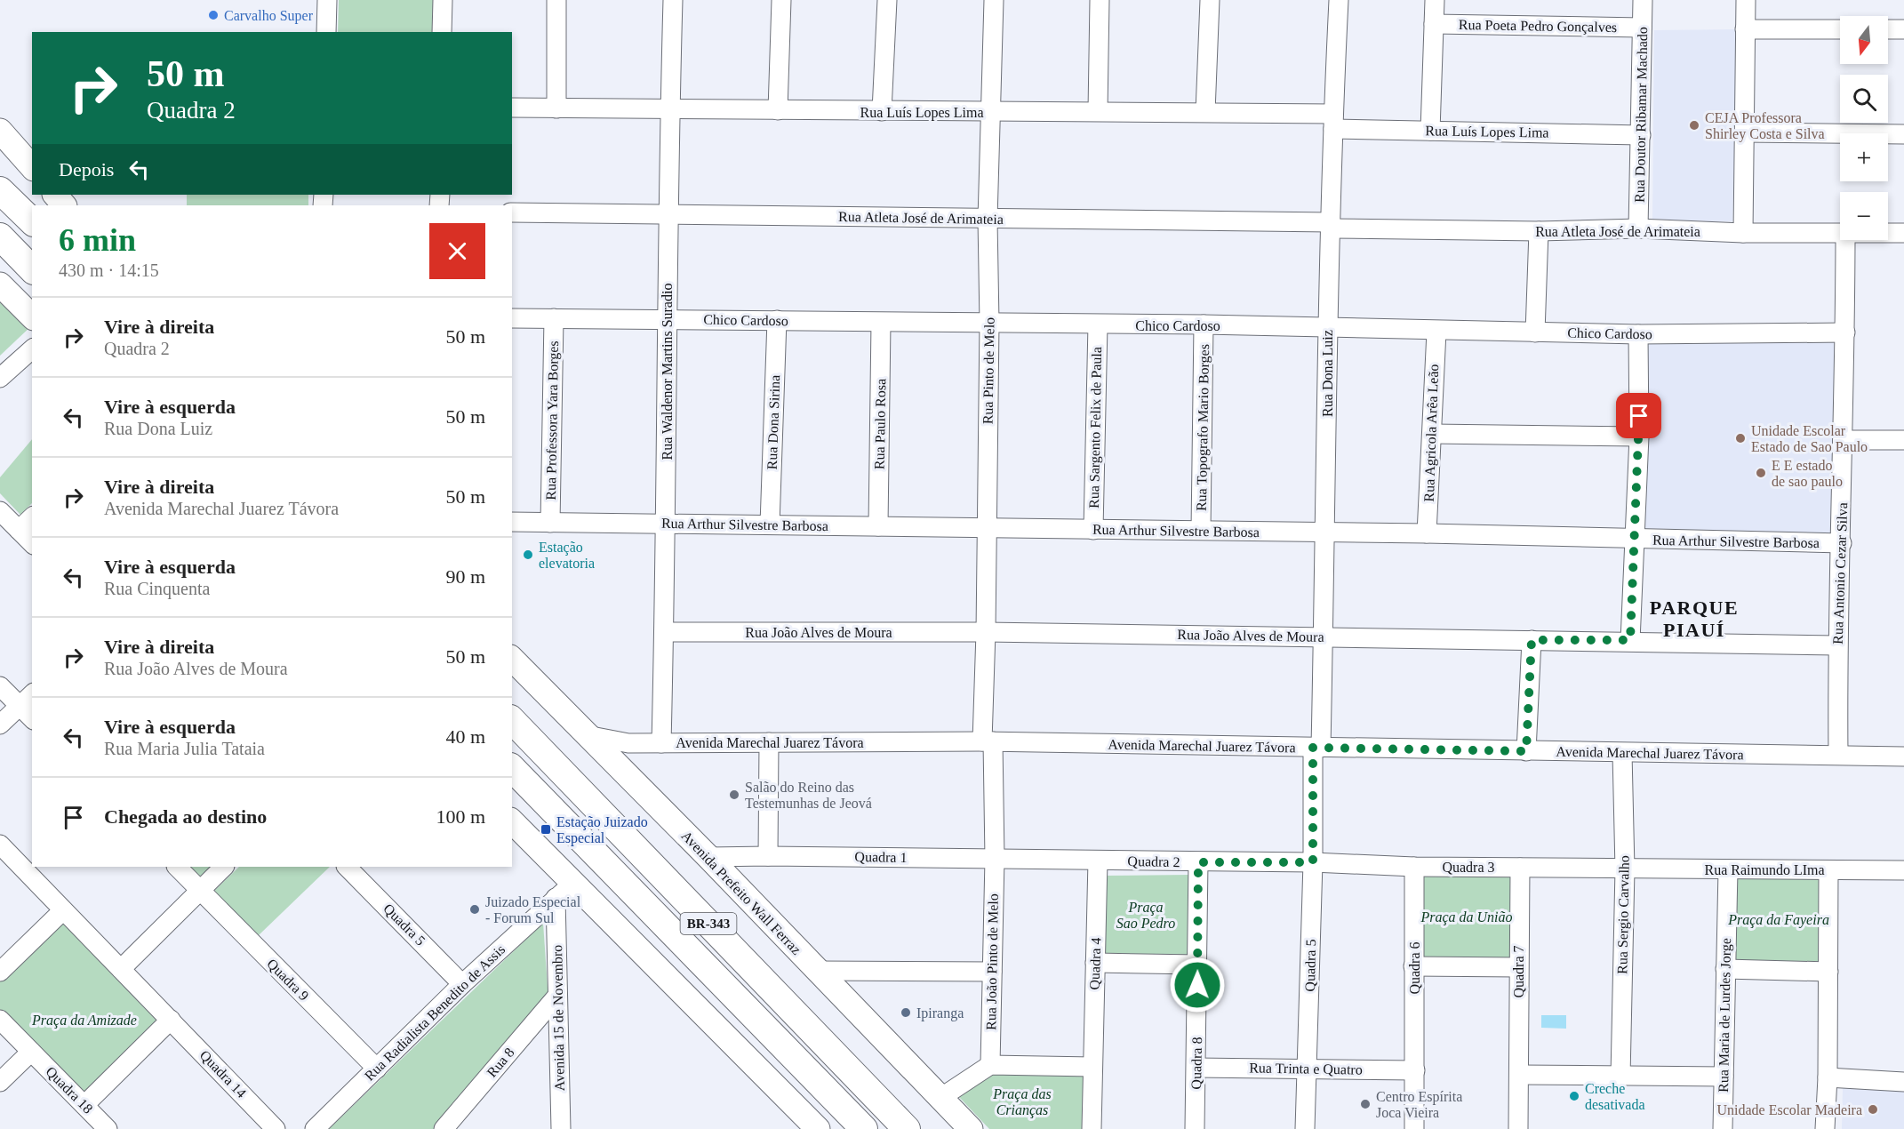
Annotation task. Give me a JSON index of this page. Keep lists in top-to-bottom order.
{
  "streets": {
    "highway": ["BR-343"],
    "main road": ["Avenida Prefeito Wall Ferraz"],
    "street": [
      "Rua Poeta Pedro Gonçalves",
      "Rua Luís Lopes Lima",
      "Rua Doutor Ribamar Machado",
      "Rua Atleta José de Arimateia",
      "Chico Cardoso",
      "Rua Pinto de Melo",
      "Rua Waldenor Martins Suradio",
      "Rua Dona Luiz",
      "Rua Professora Yara Borges",
      "Rua Dona Sirina",
      "Rua Paulo Rosa",
      "Rua Sargento Felix de Paula",
      "Rua Topografo Mario Borges",
      "Rua Agricola Arêa Leão",
      "Rua Arthur Silvestre Barbosa",
      "Rua Antonio Cezar Silva",
      "Rua João Alves de Moura",
      "Avenida Marechal Juarez Távora",
      "Quadra 1",
      "Quadra 2",
      "Quadra 3",
      "Rua Raimundo LIma",
      "Rua Sergio Carvalho",
      "Quadra 5",
      "Rua João Pinto de Melo",
      "Quadra 4",
      "Quadra 6",
      "Quadra 7",
      "Quadra 9",
      "Rua Radialista Benedito de Assis",
      "Rua Maria de Lurdes Jorge",
      "Avenida 15 de Novembro",
      "Rua 8",
      "Quadra 8",
      "Rua Trinta e Quatro",
      "Quadra 14",
      "Quadra 18"
    ]
  },
  "crossings": [
    ["Rua Poeta Pedro Gonçalves", "Rua Doutor Ribamar Machado"],
    ["Rua Luís Lopes Lima", "Rua Doutor Ribamar Machado"],
    ["Rua Luís Lopes Lima", "Rua Pinto de Melo"],
    ["Rua Luís Lopes Lima", "Rua Waldenor Martins Suradio"],
    ["Rua Luís Lopes Lima", "Rua Dona Luiz"],
    ["Rua Doutor Ribamar Machado", "Rua Atleta José de Arimateia"],
    ["Rua Atleta José de Arimateia", "Rua Pinto de Melo"],
    ["Rua Atleta José de Arimateia", "Rua Waldenor Martins Suradio"],
    ["Rua Atleta José de Arimateia", "Rua Dona Luiz"],
    ["Chico Cardoso", "Rua Pinto de Melo"],
    ["Chico Cardoso", "Rua Waldenor Martins Suradio"],
    ["Chico Cardoso", "Rua Dona Luiz"],
    ["Chico Cardoso", "Rua Professora Yara Borges"],
    ["Chico Cardoso", "Rua Dona Sirina"],
    ["Chico Cardoso", "Rua Paulo Rosa"],
    ["Chico Cardoso", "Rua Sargento Felix de Paula"],
    ["Chico Cardoso", "Rua Topografo Mario Borges"],
    ["Chico Cardoso", "Rua Agricola Arêa Leão"],
    ["Chico Cardoso", "Rua Antonio Cezar Silva"],
    ["Rua Pinto de Melo", "Rua Arthur Silvestre Barbosa"],
    ["Rua Pinto de Melo", "Rua João Alves de Moura"],
    ["Rua Pinto de Melo", "Avenida Marechal Juarez Távora"],
    ["Rua Pinto de Melo", "Quadra 1"],
    ["Rua Pinto de Melo", "Quadra 2"],
    ["Rua Pinto de Melo", "Rua João Pinto de Melo"],
    ["Rua Waldenor Martins Suradio", "Rua Arthur Silvestre Barbosa"],
    ["Rua Waldenor Martins Suradio", "Rua João Alves de Moura"],
    ["Rua Waldenor Martins Suradio", "Avenida Marechal Juarez Távora"],
    ["Rua Dona Luiz", "Rua Arthur Silvestre Barbosa"],
    ["Rua Dona Luiz", "Rua João Alves de Moura"],
    ["Rua Dona Luiz", "Avenida Marechal Juarez Távora"],
    ["Rua Dona Luiz", "Quadra 2"],
    ["Rua Dona Luiz", "Quadra 3"],
    ["Rua Dona Luiz", "Quadra 5"],
    ["Rua Professora Yara Borges", "Rua Arthur Silvestre Barbosa"],
    ["Rua Dona Sirina", "Rua Arthur Silvestre Barbosa"],
    ["Rua Paulo Rosa", "Rua Arthur Silvestre Barbosa"],
    ["Rua Sargento Felix de Paula", "Rua Arthur Silvestre Barbosa"],
    ["Rua Topografo Mario Borges", "Rua Arthur Silvestre Barbosa"],
    ["Rua Agricola Arêa Leão", "Rua Arthur Silvestre Barbosa"],
    ["Rua Arthur Silvestre Barbosa", "Rua Antonio Cezar Silva"],
    ["Rua Antonio Cezar Silva", "Rua João Alves de Moura"],
    ["Rua Antonio Cezar Silva", "Avenida Marechal Juarez Távora"],
    ["Avenida Marechal Juarez Távora", "Avenida Prefeito Wall Ferraz"],
    ["Avenida Marechal Juarez Távora", "Rua Sergio Carvalho"],
    ["Quadra 1", "Quadra 2"],
    ["Quadra 1", "Rua João Pinto de Melo"],
    ["Quadra 2", "Quadra 3"],
    ["Quadra 2", "Quadra 5"],
    ["Quadra 2", "Rua João Pinto de Melo"],
    ["Quadra 2", "Quadra 4"],
    ["Quadra 2", "Quadra 8"],
    ["Quadra 3", "Rua Raimundo LIma"],
    ["Quadra 3", "Rua Sergio Carvalho"],
    ["Quadra 3", "Quadra 5"],
    ["Quadra 3", "Quadra 6"],
    ["Quadra 3", "Quadra 7"],
    ["Rua Raimundo LIma", "Rua Sergio Carvalho"],
    ["Rua Raimundo LIma", "Rua Maria de Lurdes Jorge"],
    ["Quadra 5", "Rua Radialista Benedito de Assis"],
    ["Quadra 5", "Rua Trinta e Quatro"],
    ["Quadra 6", "Rua Trinta e Quatro"],
    ["Quadra 9", "Rua Radialista Benedito de Assis"],
    ["Rua Radialista Benedito de Assis", "Avenida 15 de Novembro"],
    ["Avenida 15 de Novembro", "Rua 8"],
    ["Quadra 8", "Rua Trinta e Quatro"]
  ],
  "districts": ["PARQUE PIAUÍ"],
  "parks": [
    "Praça Sao Pedro",
    "Praça da União",
    "Praça da Fayeira",
    "Praça da Amizade",
    "Praça das Crianças"
  ],
  "places": {
    "other": [
      "Carvalho Super",
      "CEJA Professora Shirley Costa e Silva",
      "Unidade Escolar Estado de Sao Paulo",
      "E E estado de sao paulo",
      "Estação elevatoria",
      "Salão do Reino das Testemunhas de Jeová",
      "Juizado Especial - Forum Sul",
      "Ipiranga",
      "Creche desativada",
      "Centro Espírita Joca Vieira",
      "Unidade Escolar Madeira"
    ],
    "transit": ["Estação Juizado Especial"]
  },
  "north": "bottom",
  "page": {
    "map_buttons": ["+", "−"],
    "turn": ["50 m", "Quadra 2"],
    "then": "Depois",
    "heading": ["6 min", "430 m · 14:15"],
    "list": [
      {
        "name": "Vire à direita",
        "note": "Quadra 2",
        "value": "50 m"
      },
      {
        "name": "Vire à esquerda",
        "note": "Rua Dona Luiz",
        "value": "50 m"
      },
      {
        "name": "Vire à direita",
        "note": "Avenida Marechal Juarez Távora",
        "value": "50 m"
      },
      {
        "name": "Vire à esquerda",
        "note": "Rua Cinquenta",
        "value": "90 m"
      },
      {
        "name": "Vire à direita",
        "note": "Rua João Alves de Moura",
        "value": "50 m"
      },
      {
        "name": "Vire à esquerda",
        "note": "Rua Maria Julia Tataia",
        "value": "40 m"
      },
      {
        "name": "Chegada ao destino",
        "value": "100 m"
      }
    ]
  }
}
